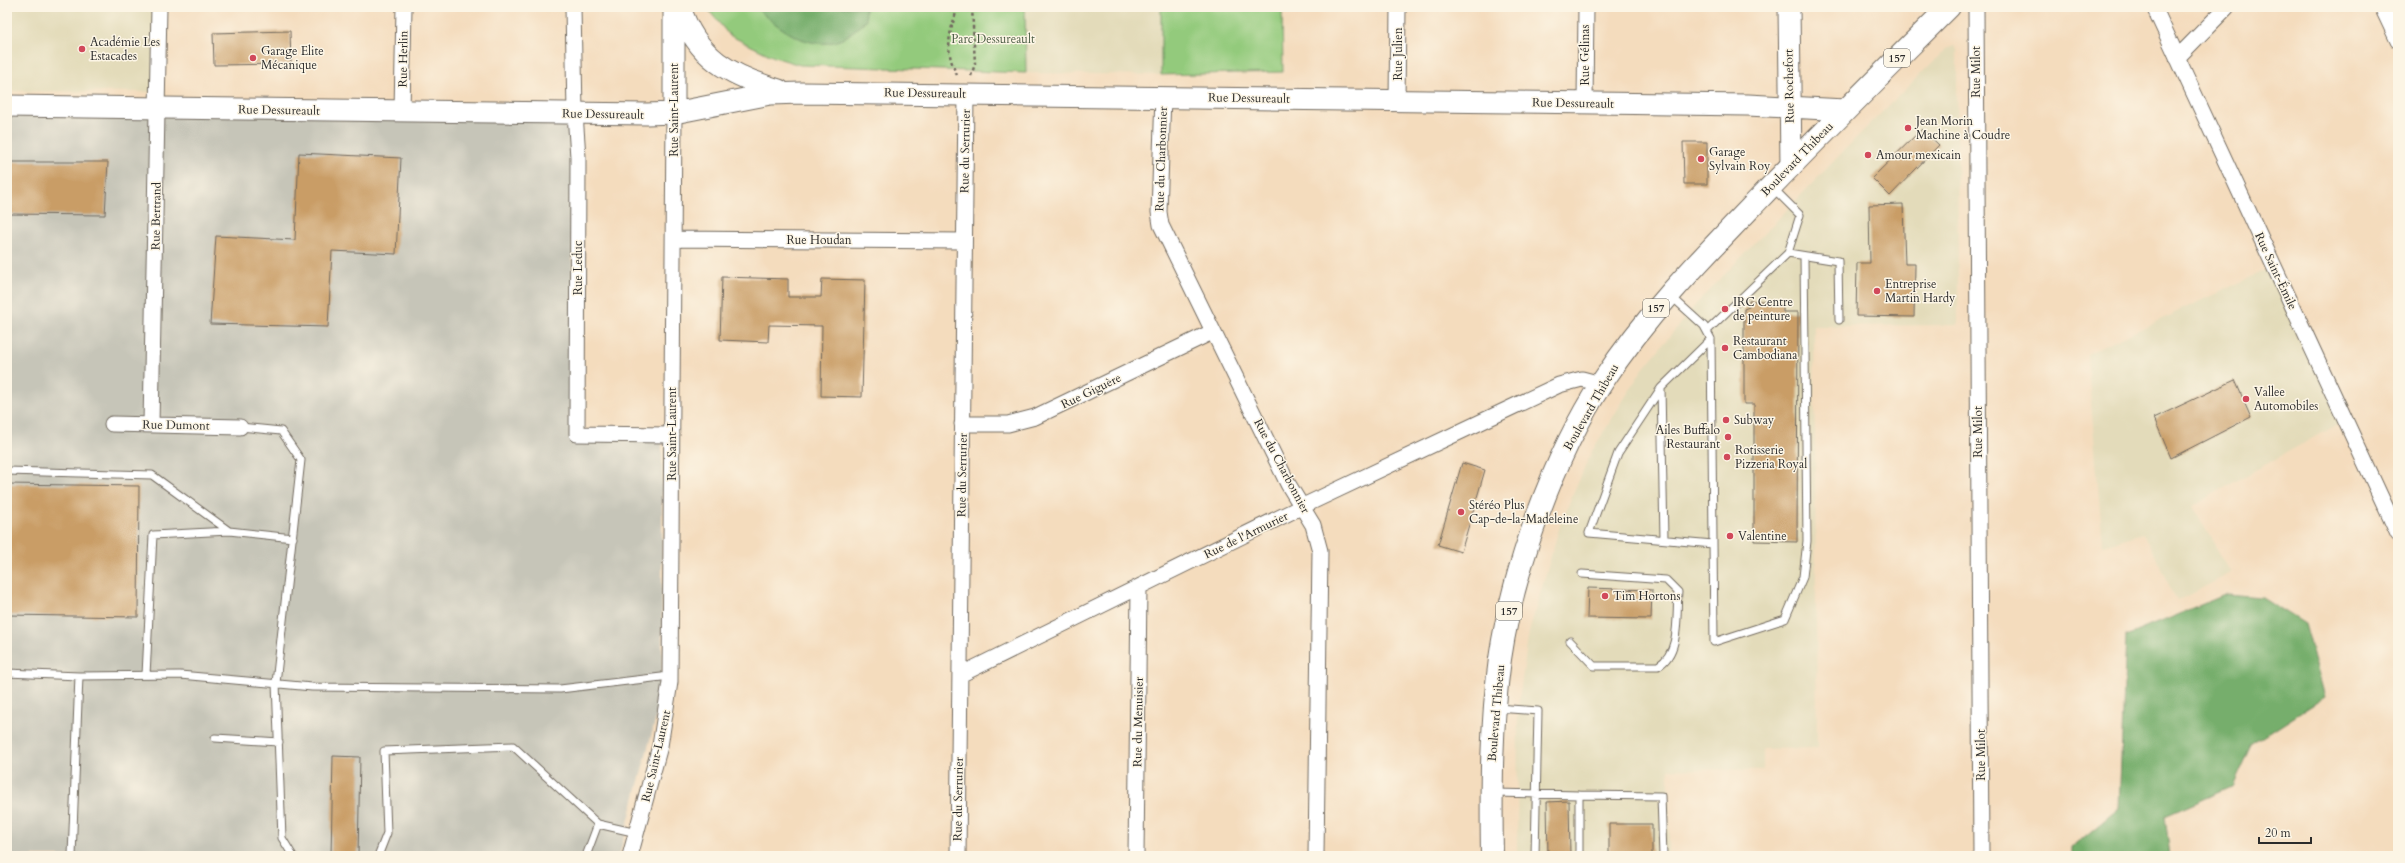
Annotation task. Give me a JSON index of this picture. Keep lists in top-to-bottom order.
{
  "streets": {
    "main road": ["157", "Boulevard Thibeau"],
    "street": [
      "Rue Julien",
      "Rue Gélinas",
      "Rue Herlin",
      "Rue Milot",
      "Rue Rochefort",
      "Rue Dessureault",
      "Rue Saint-Laurent",
      "Rue du Serrurier",
      "Rue du Charbonnier",
      "Rue Bertrand",
      "Rue Houdan",
      "Rue Leduc",
      "Rue Saint-Émile",
      "Rue Giguère",
      "Rue Dumont",
      "Rue de l'Armurier",
      "Rue du Menuisier"
    ]
  },
  "crossings": [
    ["Rue Julien", "Rue Dessureault"],
    ["Rue Gélinas", "Rue Dessureault"],
    ["Rue Herlin", "Rue Dessureault"],
    ["Rue Rochefort", "Rue Dessureault"],
    ["Rue Rochefort", "Boulevard Thibeau"],
    ["Rue Dessureault", "Rue Saint-Laurent"],
    ["Rue Dessureault", "Rue du Serrurier"],
    ["Rue Dessureault", "Rue du Charbonnier"],
    ["Rue Dessureault", "Boulevard Thibeau"],
    ["Rue Dessureault", "Rue Bertrand"],
    ["Rue Dessureault", "Rue Leduc"],
    ["Rue Saint-Laurent", "Rue Houdan"],
    ["Rue Saint-Laurent", "Rue Leduc"],
    ["Rue du Serrurier", "Rue Houdan"],
    ["Rue du Serrurier", "Rue Giguère"],
    ["Rue du Serrurier", "Rue de l'Armurier"],
    ["Rue du Charbonnier", "Rue Giguère"],
    ["Rue du Charbonnier", "Rue de l'Armurier"],
    ["Boulevard Thibeau", "Rue de l'Armurier"],
    ["Rue Bertrand", "Rue Dumont"],
    ["Rue de l'Armurier", "Rue du Menuisier"]
  ],
  "parks": ["Parc Dessureault"],
  "places": [
    "Académie Les Estacades",
    "Garage Elite Mécanique",
    "Jean Morin Machine à Coudre",
    "Amour mexicain",
    "Garage Sylvain Roy",
    "Entreprise Martin Hardy",
    "IRC Centre de peinture",
    "Restaurant Cambodiana",
    "Vallee Automobiles",
    "Subway",
    "Ailes Buffalo Restaurant",
    "Rotisserie Pizzeria Royal",
    "Stéréo Plus Cap-de-la-Madeleine",
    "Valentine",
    "Tim Hortons"
  ],
  "scale_bar": "20 m"
}
